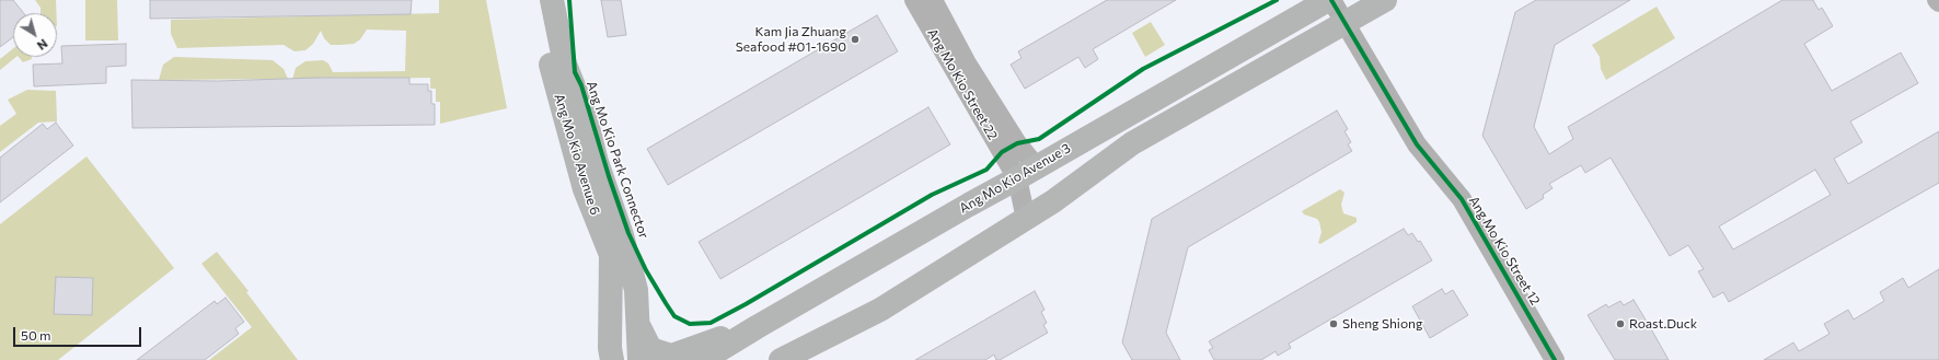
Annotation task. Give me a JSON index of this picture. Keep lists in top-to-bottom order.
{
  "streets": {
    "main road": ["Ang Mo Kio Avenue 6", "Ang Mo Kio Avenue 3"],
    "street": ["Ang Mo Kio Street 22", "Ang Mo Kio Street 12"],
    "cycle path": ["Ang Mo Kio Park Connector"]
  },
  "crossings": [
    ["Ang Mo Kio Street 22", "Ang Mo Kio Avenue 3"]
  ],
  "places": ["Kam Jia Zhuang Seafood #01-1690", "Sheng Shiong", "Roast.Duck"],
  "scale_bar": "50 m",
  "north": "bottom right"
}
